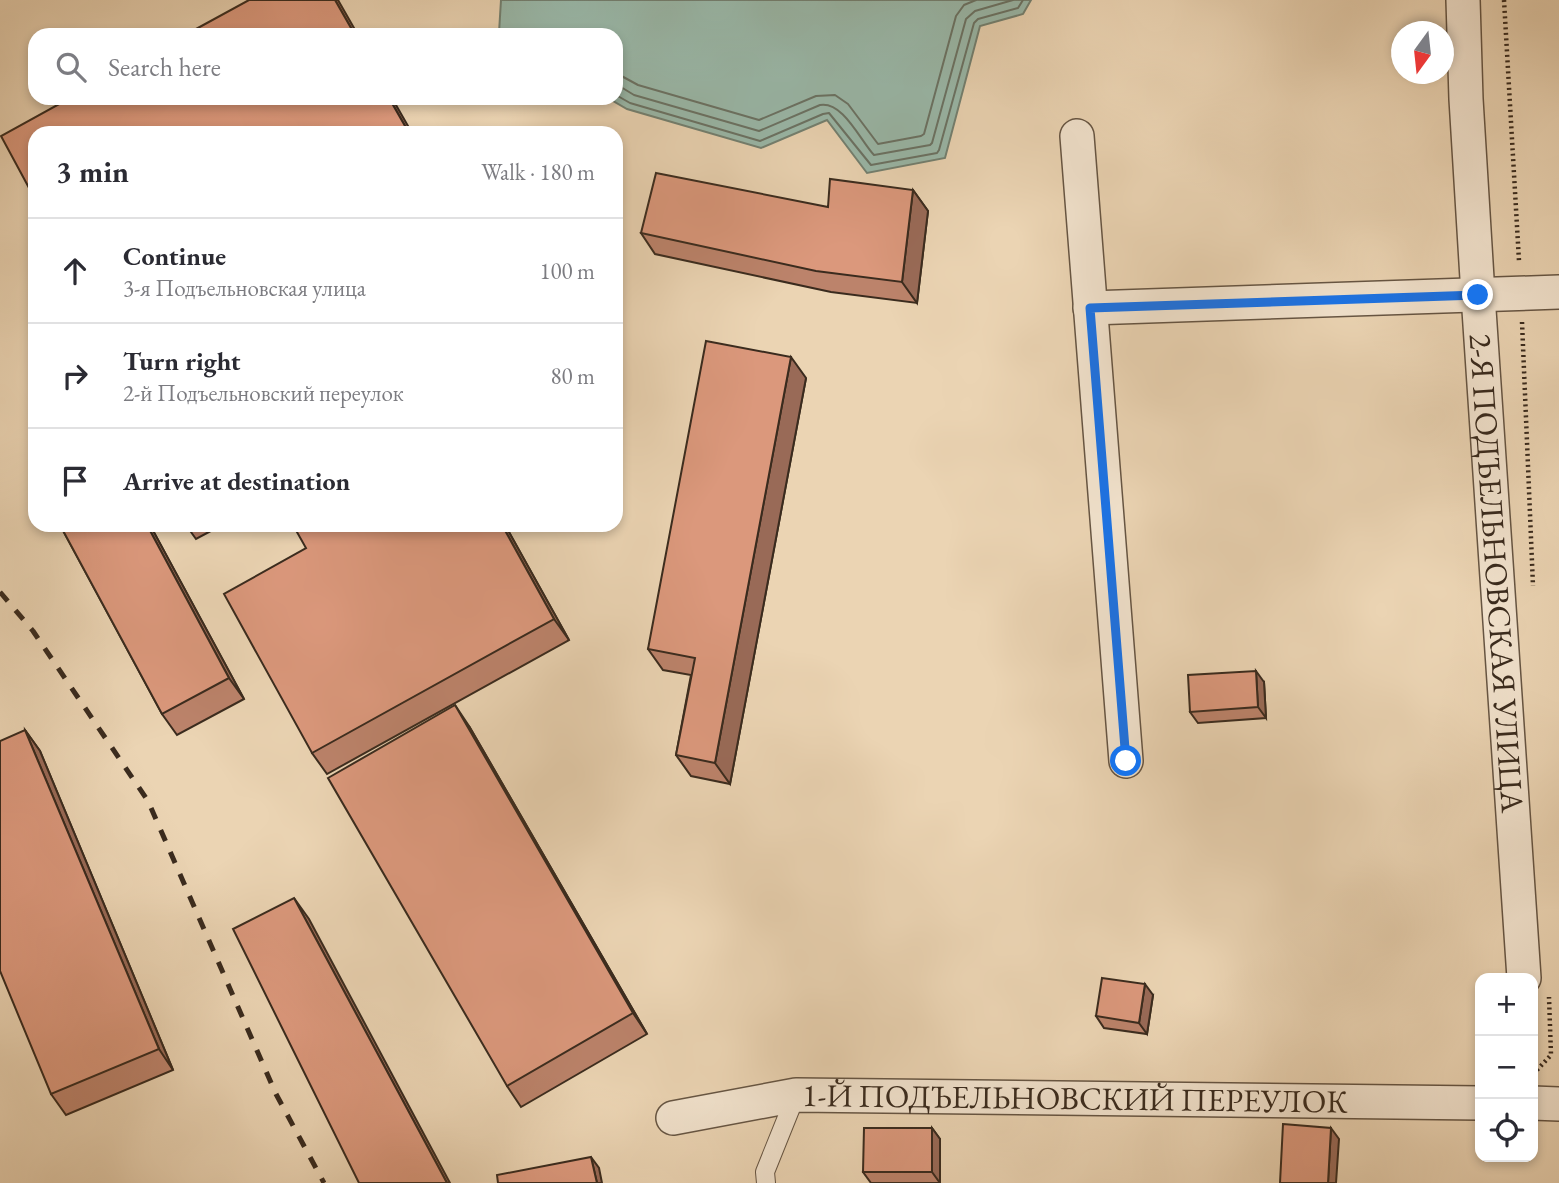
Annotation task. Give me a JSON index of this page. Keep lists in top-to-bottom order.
{
  "streets": {
    "street": ["2-Я ПОДЪЕЛЬНОВСКАЯ УЛИЦА", "1-Й ПОДЪЕЛЬНОВСКИЙ ПЕРЕУЛОК"]
  },
  "north": "bottom",
  "page": {
    "search": "Search here",
    "heading": ["3 min", "Walk · 180 m"],
    "list": [
      ["Continue", "3-я Подъельновская улица", "100 m"],
      ["Turn right", "2-й Подъельновский переулок", "80 m"],
      "Arrive at destination"
    ],
    "map_buttons": ["+", "−"]
  }
}
